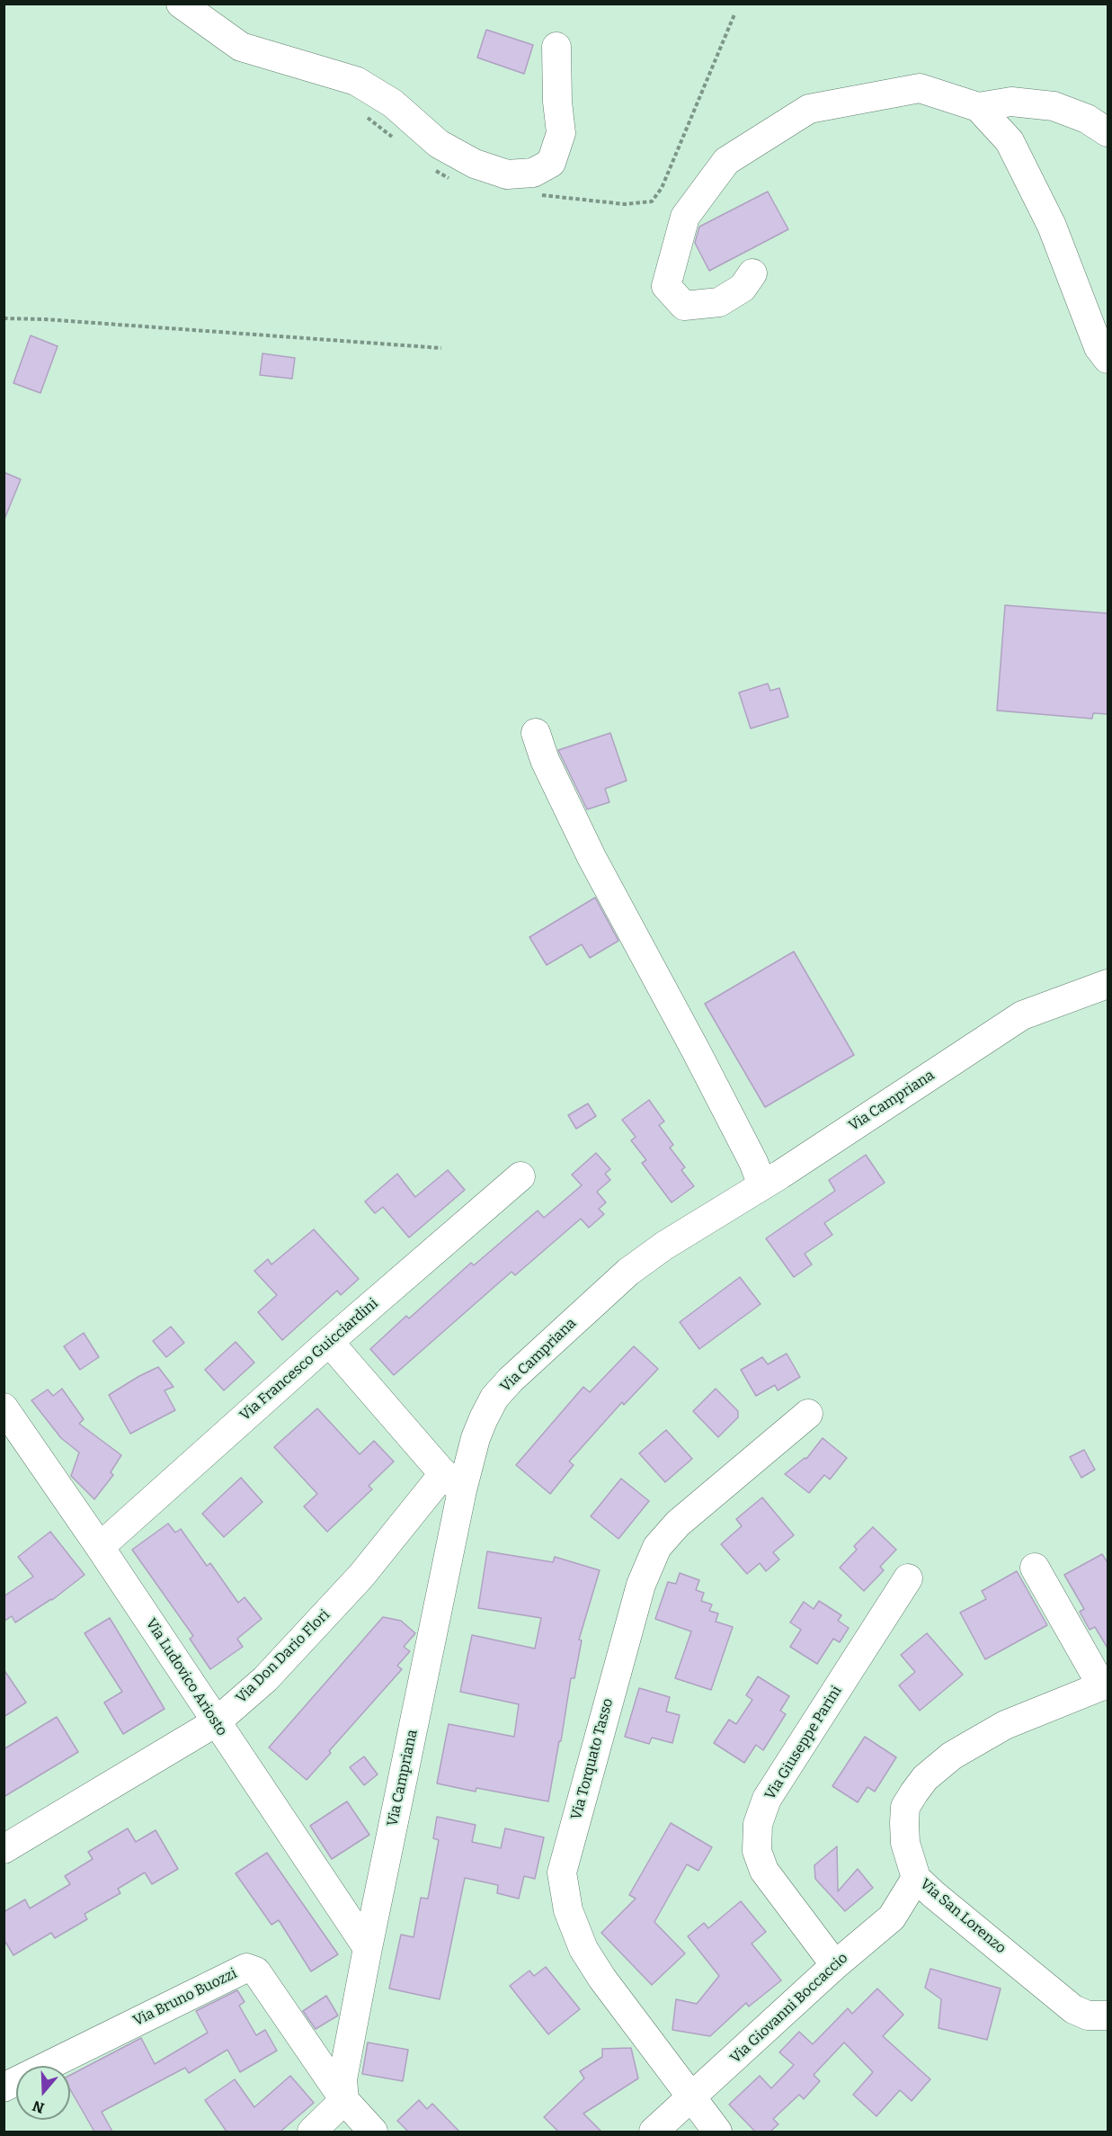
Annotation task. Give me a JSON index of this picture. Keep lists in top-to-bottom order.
{
  "streets": {
    "street": [
      "Via Campriana",
      "Via Francesco Guicciardini",
      "Via Don Dario Flori",
      "Via Ludovico Ariosto",
      "Via Giuseppe Parini",
      "Via Torquato Tasso",
      "Via San Lorenzo",
      "Via Bruno Buozzi",
      "Via Giovanni Boccaccio"
    ]
  },
  "crossings": [
    ["Via Campriana", "Via Don Dario Flori"],
    ["Via Campriana", "Via Ludovico Ariosto"],
    ["Via Campriana", "Via Bruno Buozzi"],
    ["Via Francesco Guicciardini", "Via Ludovico Ariosto"],
    ["Via Don Dario Flori", "Via Ludovico Ariosto"],
    ["Via Giuseppe Parini", "Via Giovanni Boccaccio"],
    ["Via Torquato Tasso", "Via Giovanni Boccaccio"],
    ["Via San Lorenzo", "Via Giovanni Boccaccio"]
  ],
  "north": "bottom"
}
